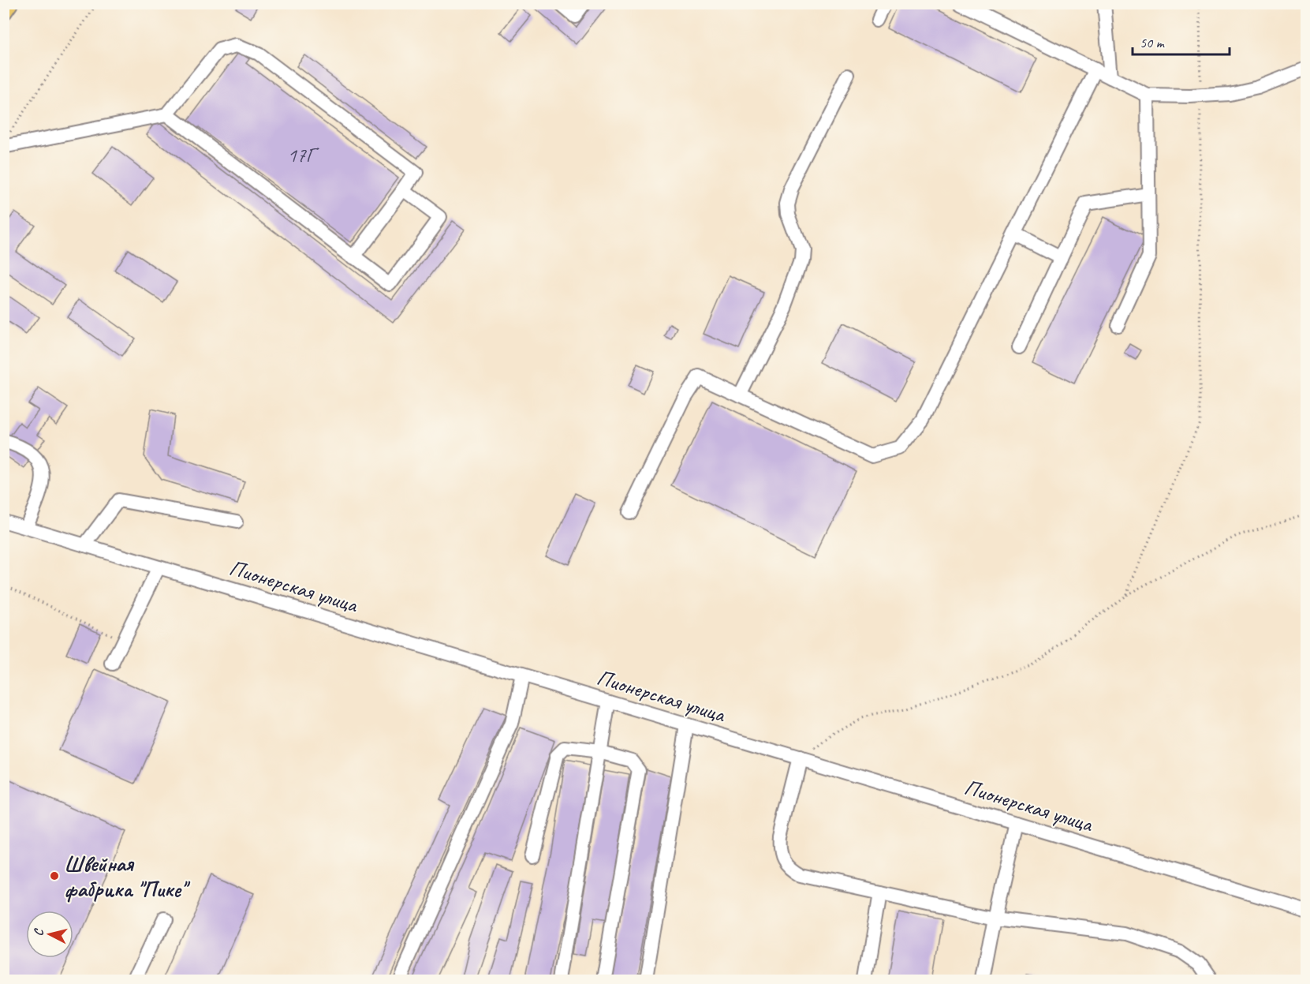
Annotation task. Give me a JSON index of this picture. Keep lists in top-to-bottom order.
{
  "streets": {
    "street": ["Пионерская улица"]
  },
  "places": ["Швейная фабрика \"Пике\""],
  "house_numbers": ["17Г"],
  "scale_bar": "50 m",
  "north": "left"
}
